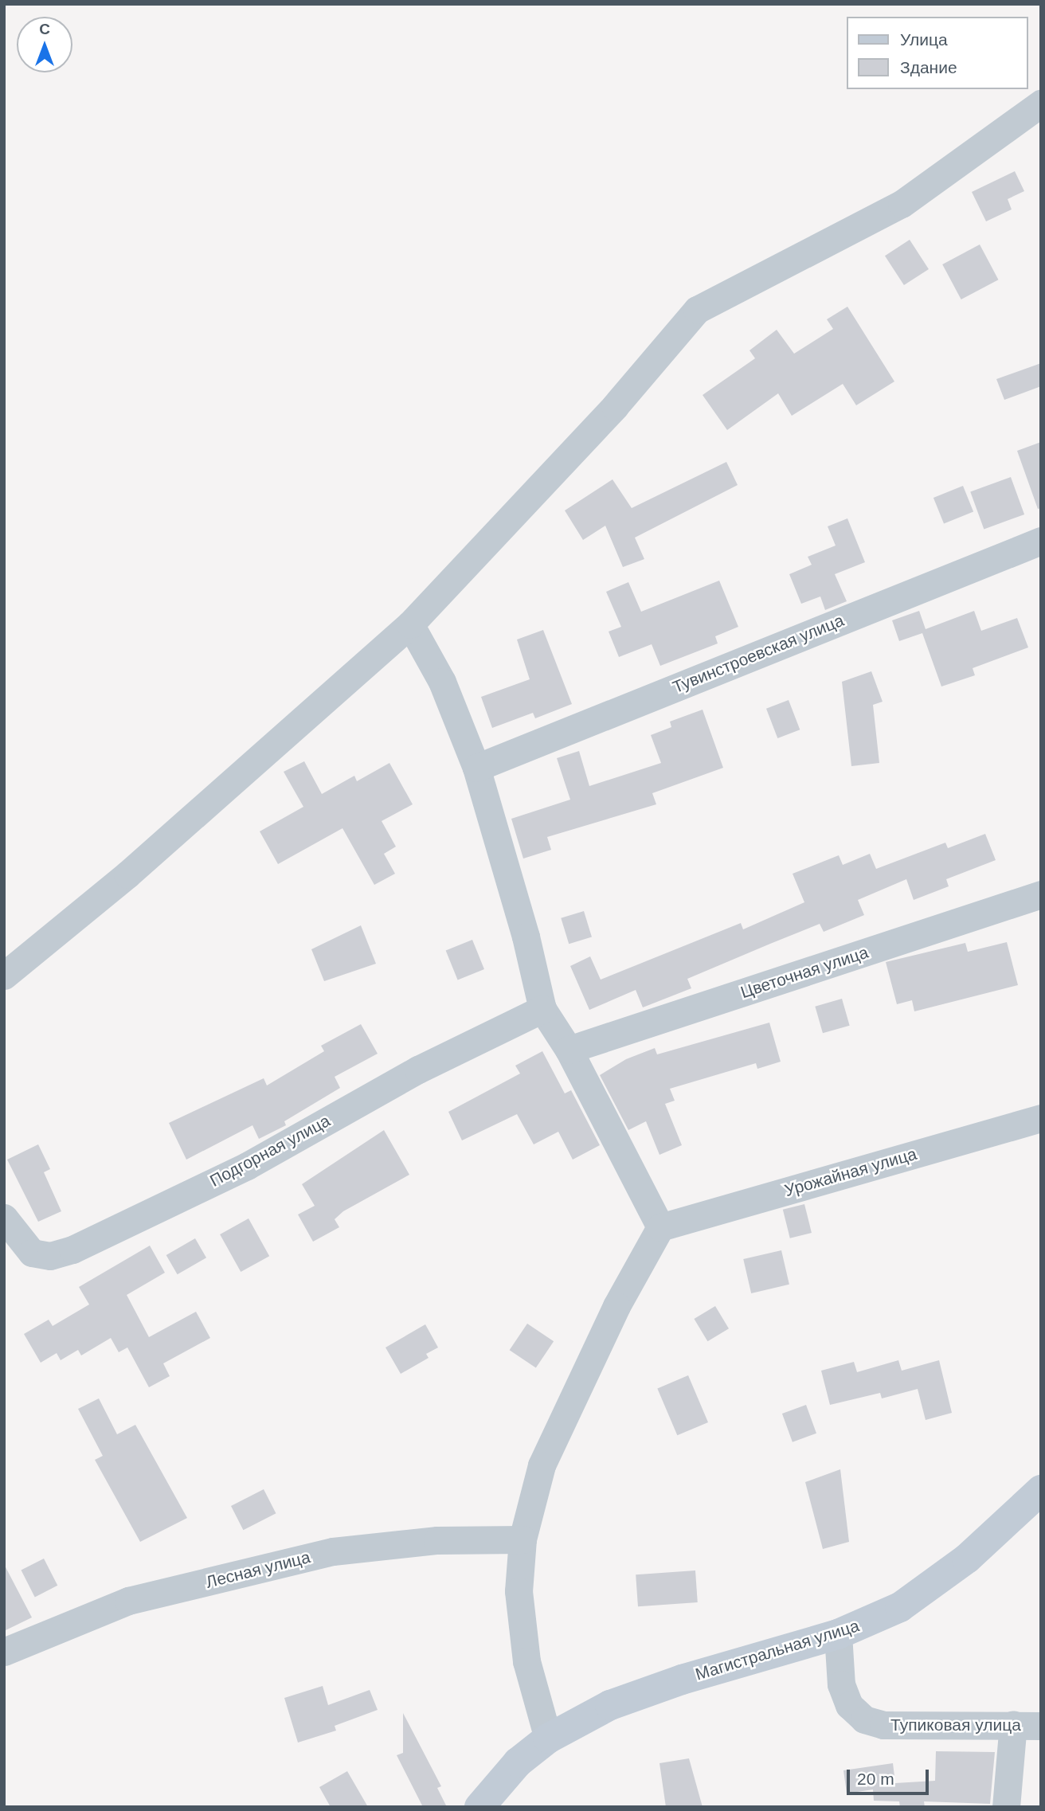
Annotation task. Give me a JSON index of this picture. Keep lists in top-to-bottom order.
{
  "streets": {
    "street": [
      "Тувинстроевская улица",
      "Цветочная улица",
      "Подгорная улица",
      "Урожайная улица",
      "Лесная улица",
      "Магистральная улица",
      "Тупиковая улица"
    ]
  },
  "crossings": [
    ["Магистральная улица", "Тупиковая улица"]
  ],
  "legend": ["Улица", "Здание"],
  "scale_bar": "20 m",
  "north": "top"
}
